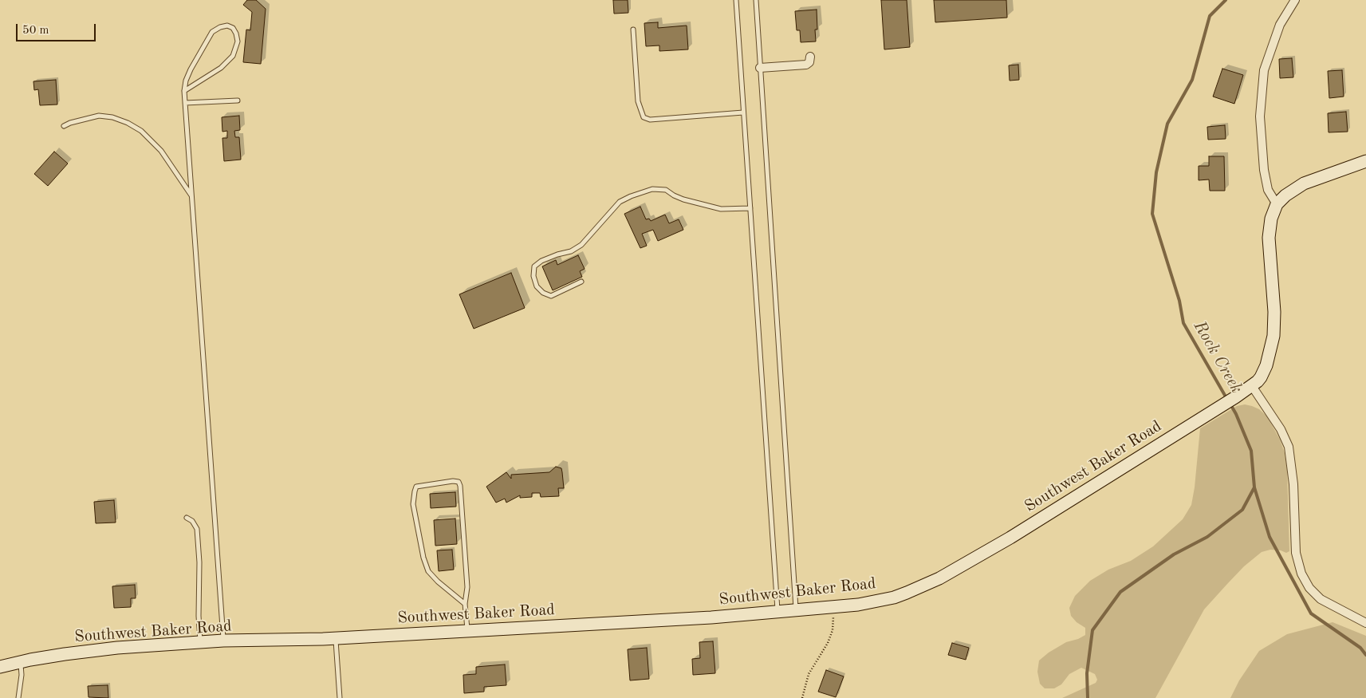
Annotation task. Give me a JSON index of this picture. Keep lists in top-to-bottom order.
{
  "streets": {
    "main road": ["Southwest Baker Road"]
  },
  "water": ["Rock Creek"],
  "scale_bar": "50 m"
}
